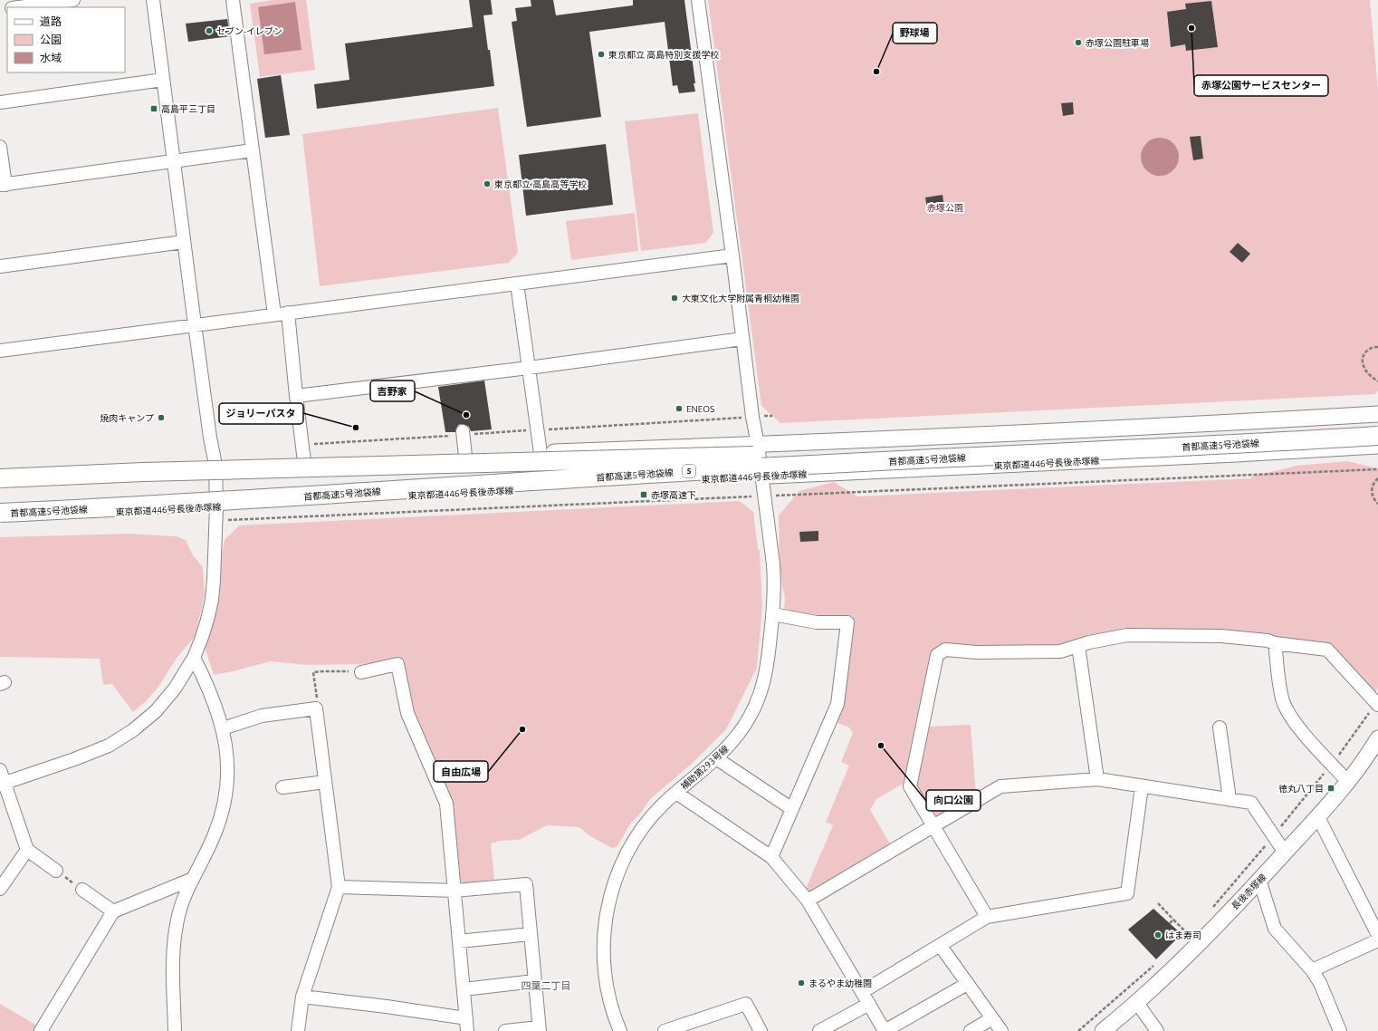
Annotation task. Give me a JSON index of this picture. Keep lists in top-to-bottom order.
{
  "streets": {
    "highway": ["首都高速5号池袋線", "5"],
    "main road": ["東京都道446号長後赤塚線", "長後赤塚線"],
    "street": ["補助第293号線"]
  },
  "crossings": [
    ["東京都道446号長後赤塚線", "補助第293号線"]
  ],
  "districts": ["四葉二丁目"],
  "parks": ["赤塚公園"],
  "places": {
    "other": [
      "赤塚公園サービスセンター",
      "セブン-イレブン",
      "赤塚公園駐車場",
      "東京都立 高島特別支援学校",
      "野球場",
      "東京都立 高島高等学校",
      "大東文化大学附属青桐幼稚園",
      "ENEOS",
      "吉野家",
      "焼肉キャンプ",
      "ジョリーパスタ",
      "自由広場",
      "向口公園",
      "はま寿司",
      "まるやま幼稚園"
    ],
    "transit": ["高島平三丁目", "赤塚高速下", "徳丸八丁目"]
  },
  "legend": ["道路", "公園", "水域"]
}
